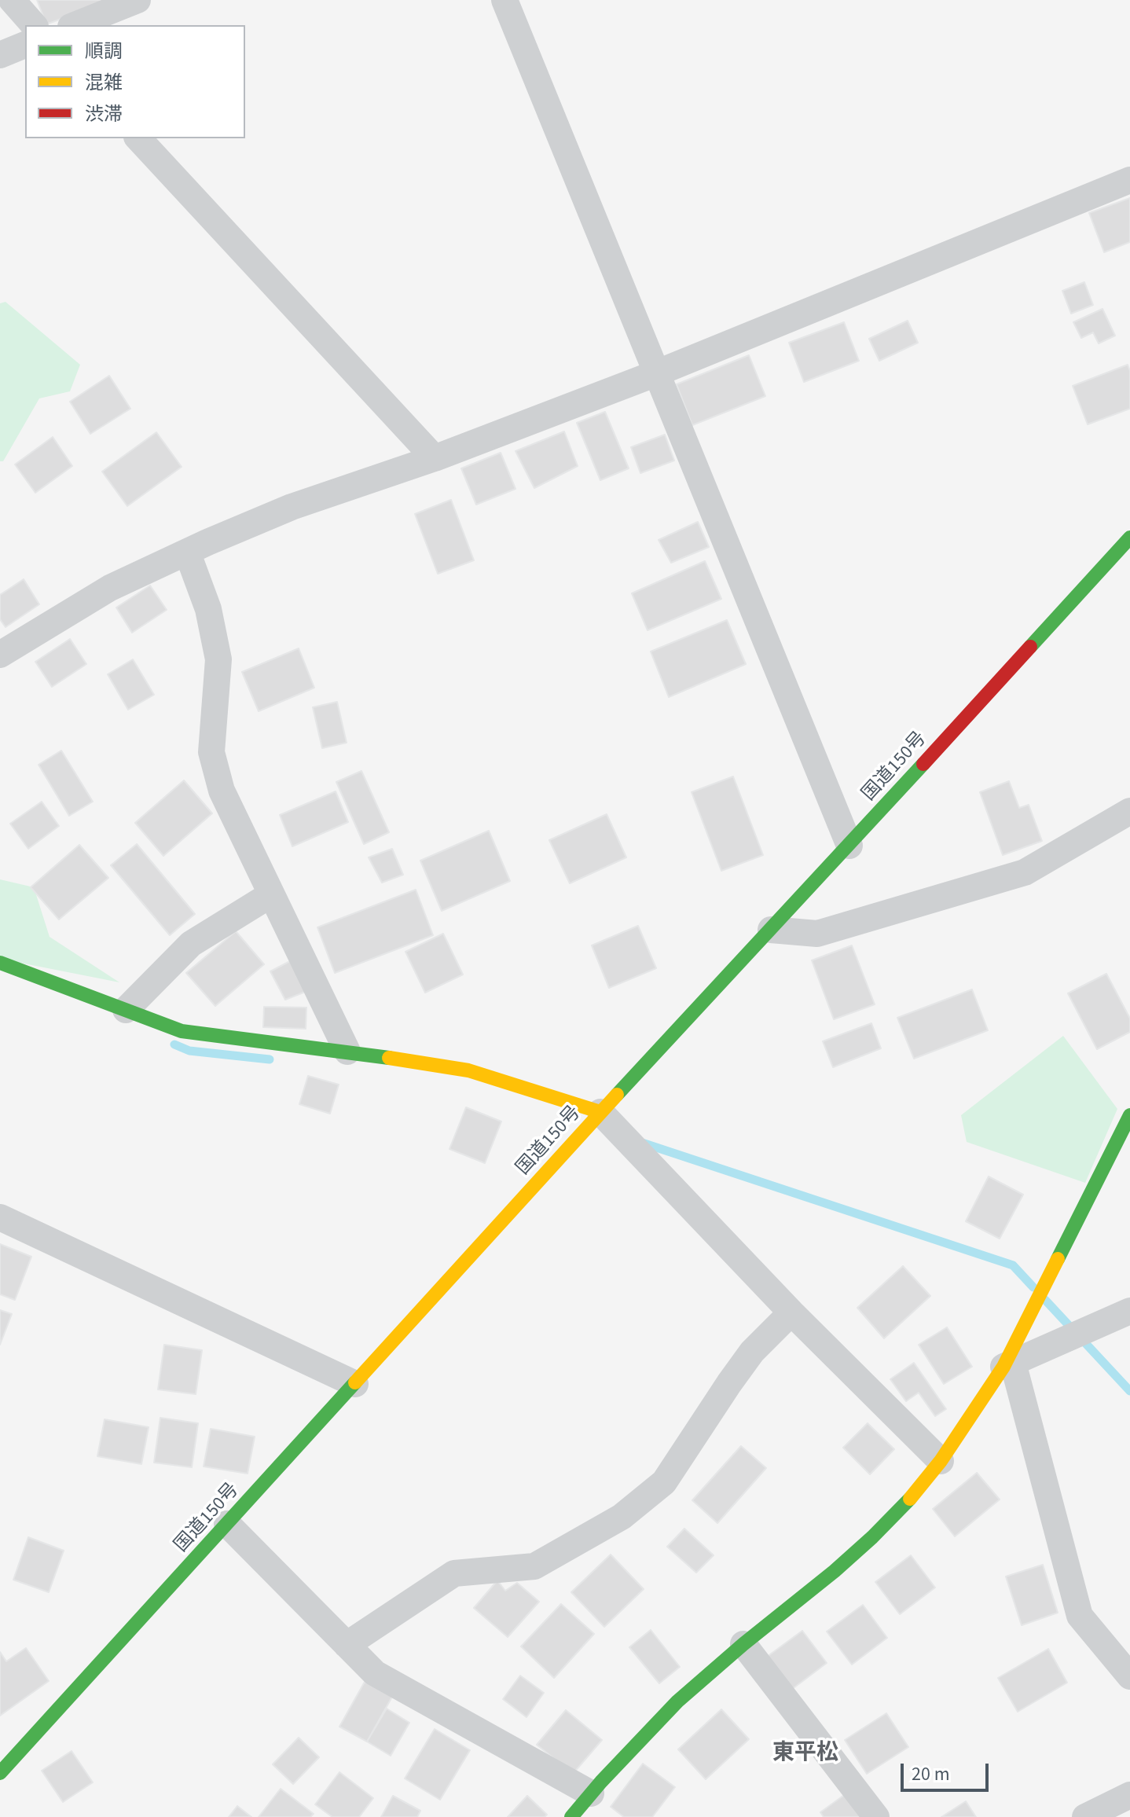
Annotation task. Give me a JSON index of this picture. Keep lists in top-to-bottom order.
{
  "streets": {
    "main road": ["国道150号"]
  },
  "districts": ["東平松"],
  "legend": ["順調", "混雑", "渋滞"],
  "scale_bar": "20 m"
}
